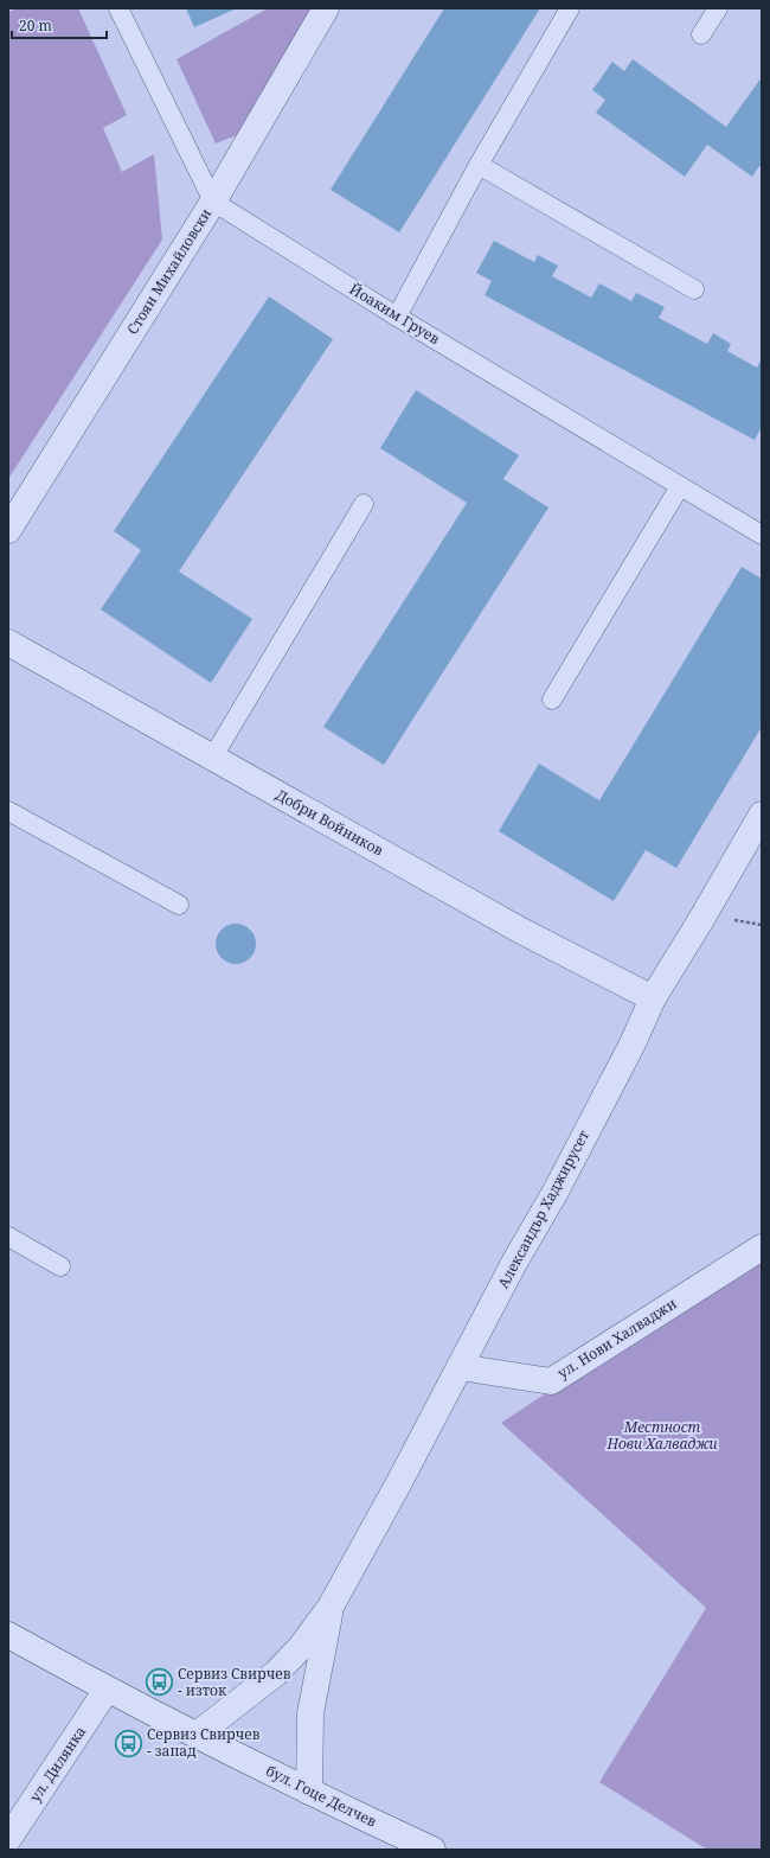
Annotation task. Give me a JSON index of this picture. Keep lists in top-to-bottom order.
{
  "streets": {
    "street": [
      "Стоян Михайловски",
      "Добри Войников",
      "Александър Хаджирусет",
      "ул. Нови Халваджи",
      "ул. Дилянка",
      "бул. Гоце Делчев"
    ],
    "lane": ["Йоаким Груев"]
  },
  "crossings": [
    ["Стоян Михайловски", "Йоаким Груев"],
    ["Добри Войников", "Александър Хаджирусет"],
    ["Александър Хаджирусет", "ул. Нови Халваджи"],
    ["ул. Дилянка", "бул. Гоце Делчев"]
  ],
  "parks": ["Местност Нови Халваджи"],
  "places": {
    "bus stop": ["Сервиз Свирчев - изток", "Сервиз Свирчев - запад"]
  },
  "scale_bar": "20 m"
}
